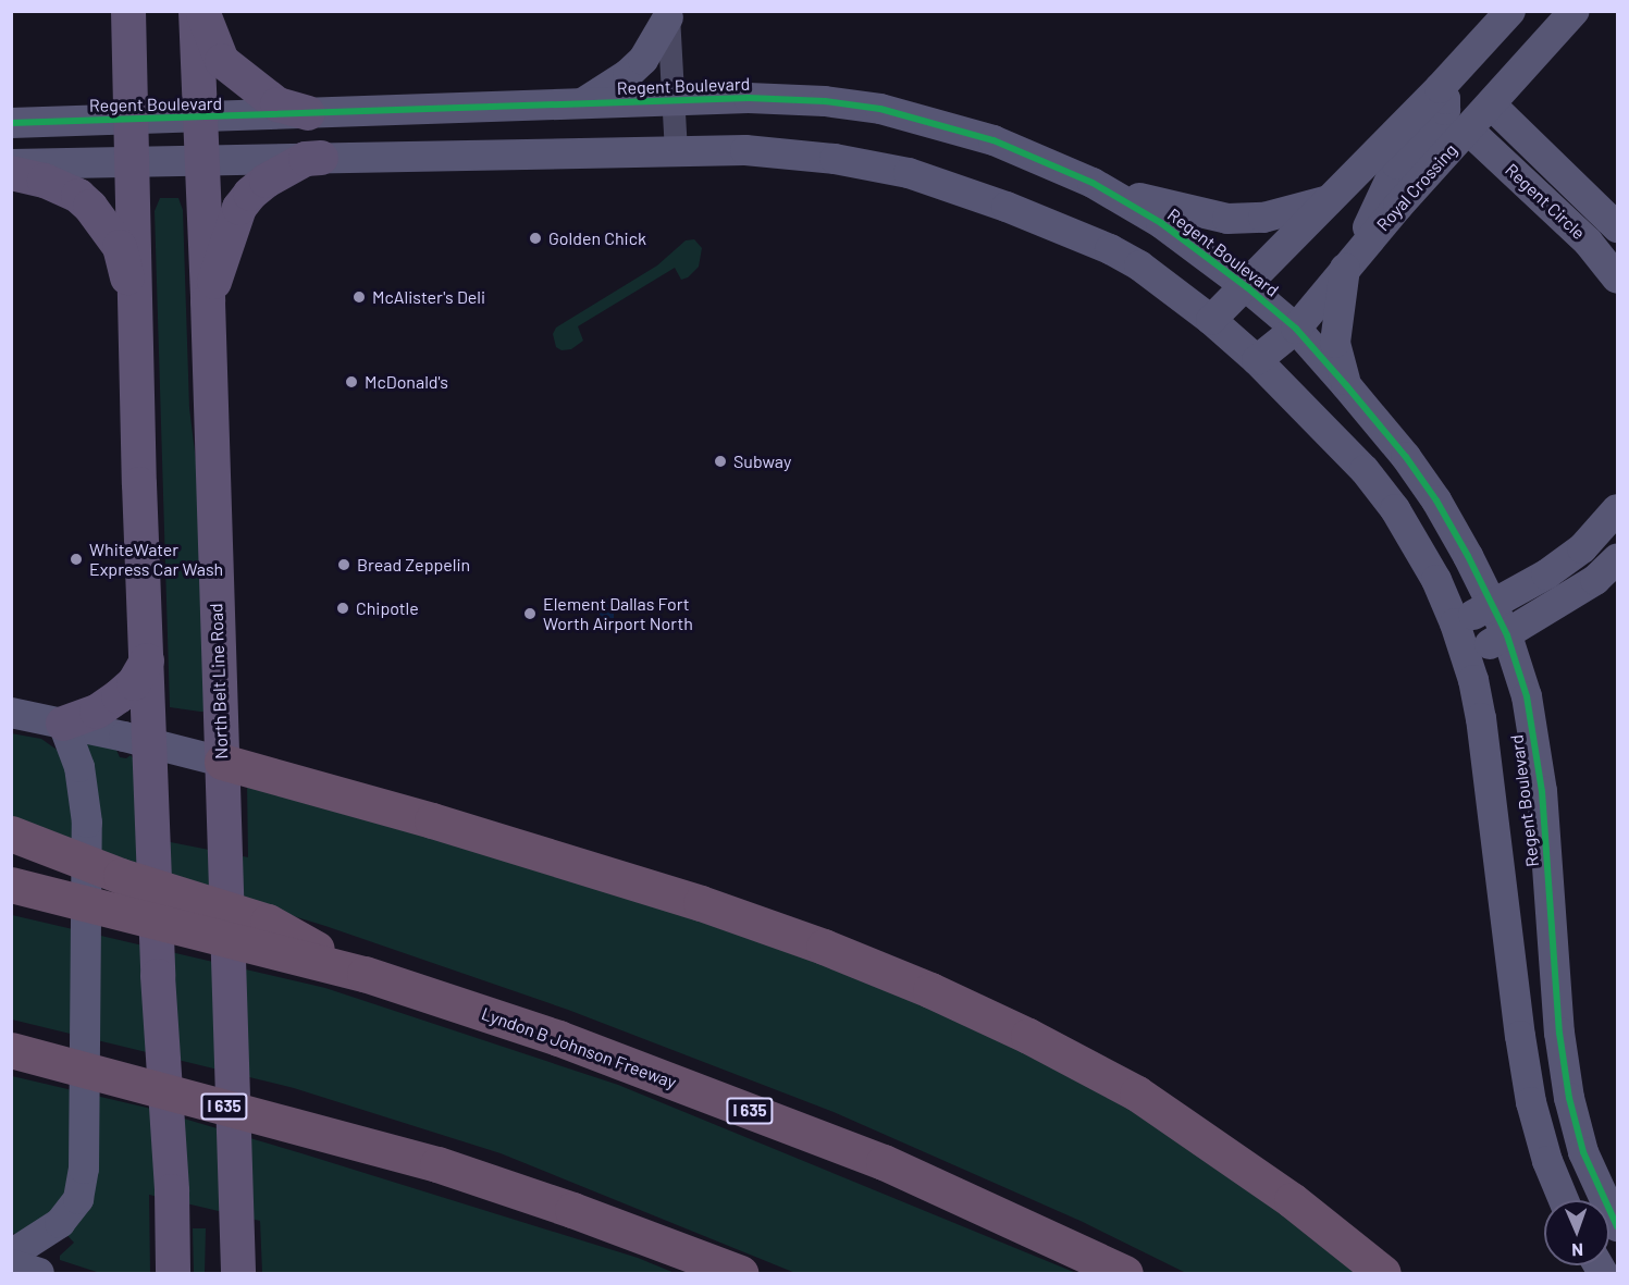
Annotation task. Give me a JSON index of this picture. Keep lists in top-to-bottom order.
{
  "streets": {
    "highway": ["Lyndon B Johnson Freeway", "I 635"],
    "main road": ["North Belt Line Road"],
    "street": ["Regent Boulevard", "Royal Crossing", "Regent Circle"]
  },
  "crossings": [
    ["Regent Boulevard", "Royal Crossing"],
    ["Regent Boulevard", "North Belt Line Road"],
    ["Royal Crossing", "Regent Circle"]
  ],
  "places": [
    "Golden Chick",
    "McAlister's Deli",
    "McDonald's",
    "Subway",
    "WhiteWater Express Car Wash",
    "Bread Zeppelin",
    "Chipotle",
    "Element Dallas Fort Worth Airport North"
  ],
  "north": "bottom"
}
